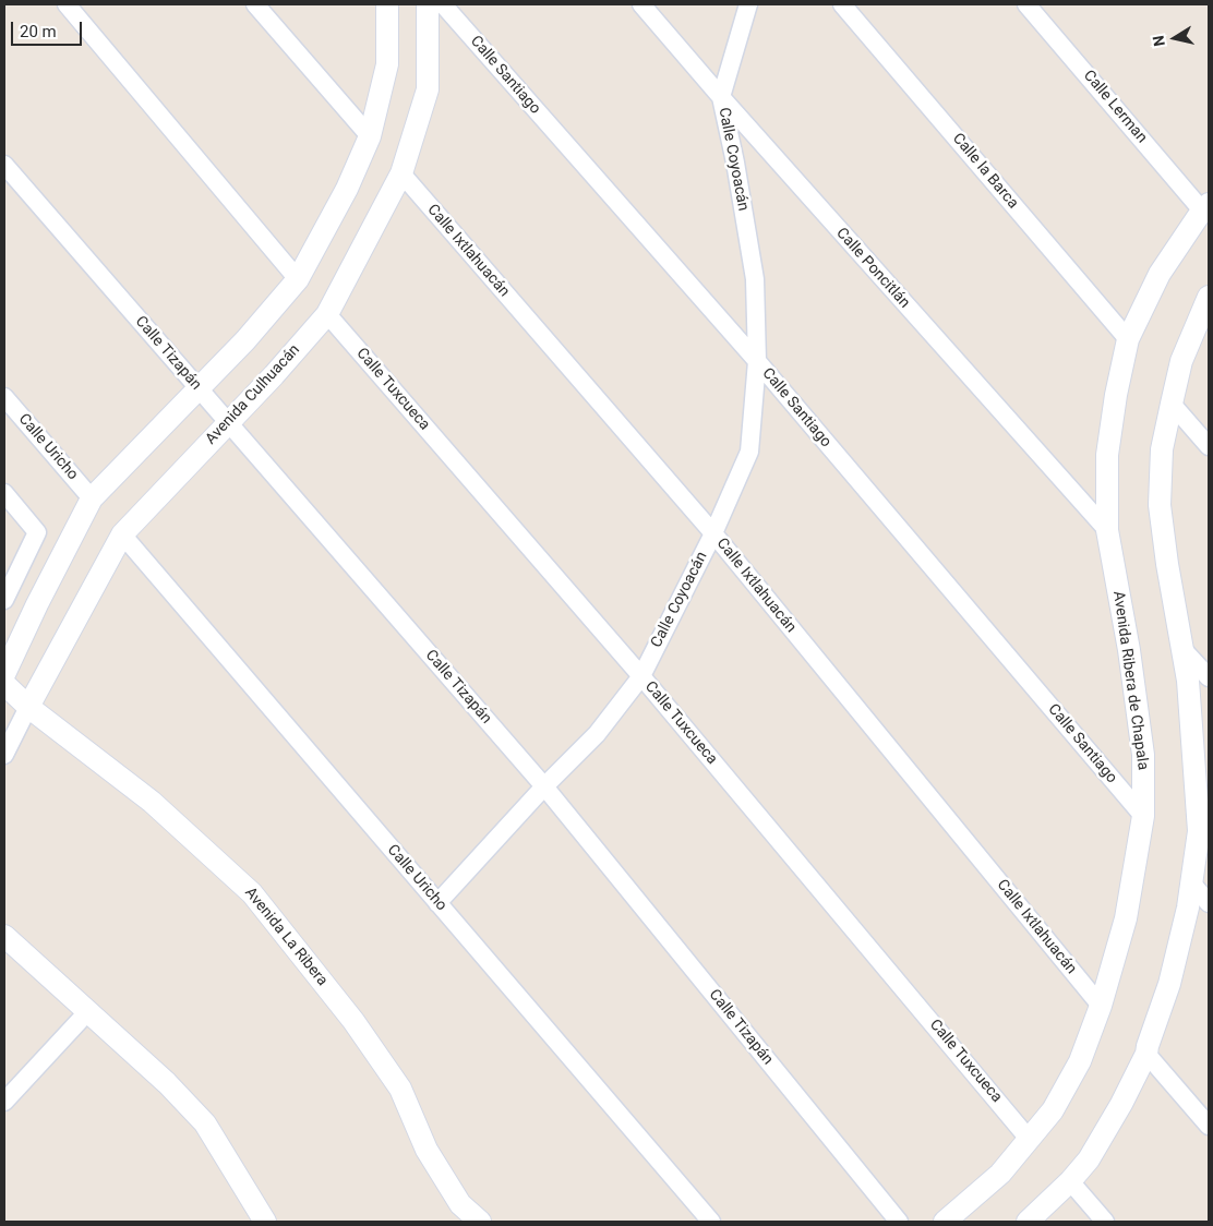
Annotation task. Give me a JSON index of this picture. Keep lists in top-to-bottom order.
{
  "streets": {
    "street": [
      "Calle Santiago",
      "Calle Lerman",
      "Calle Coyoacán",
      "Calle la Barca",
      "Calle Ixtlahuacán",
      "Calle Poncitlán",
      "Calle Tizapán",
      "Calle Tuxcueca",
      "Avenida Culhuacán",
      "Calle Uricho",
      "Avenida Ribera de Chapala",
      "Avenida La Ribera"
    ]
  },
  "crossings": [
    ["Calle Santiago", "Calle Coyoacán"],
    ["Calle Santiago", "Avenida Ribera de Chapala"],
    ["Calle Lerman", "Avenida Ribera de Chapala"],
    ["Calle Coyoacán", "Calle Ixtlahuacán"],
    ["Calle Coyoacán", "Calle Poncitlán"],
    ["Calle Coyoacán", "Calle Tizapán"],
    ["Calle Coyoacán", "Calle Tuxcueca"],
    ["Calle Coyoacán", "Calle Uricho"],
    ["Calle la Barca", "Avenida Ribera de Chapala"],
    ["Calle Ixtlahuacán", "Avenida Culhuacán"],
    ["Calle Ixtlahuacán", "Avenida Ribera de Chapala"],
    ["Calle Poncitlán", "Avenida Ribera de Chapala"],
    ["Calle Tizapán", "Avenida Culhuacán"],
    ["Calle Tuxcueca", "Avenida Culhuacán"],
    ["Calle Tuxcueca", "Avenida Ribera de Chapala"],
    ["Avenida Culhuacán", "Calle Uricho"],
    ["Avenida Culhuacán", "Avenida La Ribera"]
  ],
  "scale_bar": "20 m",
  "north": "left"
}
